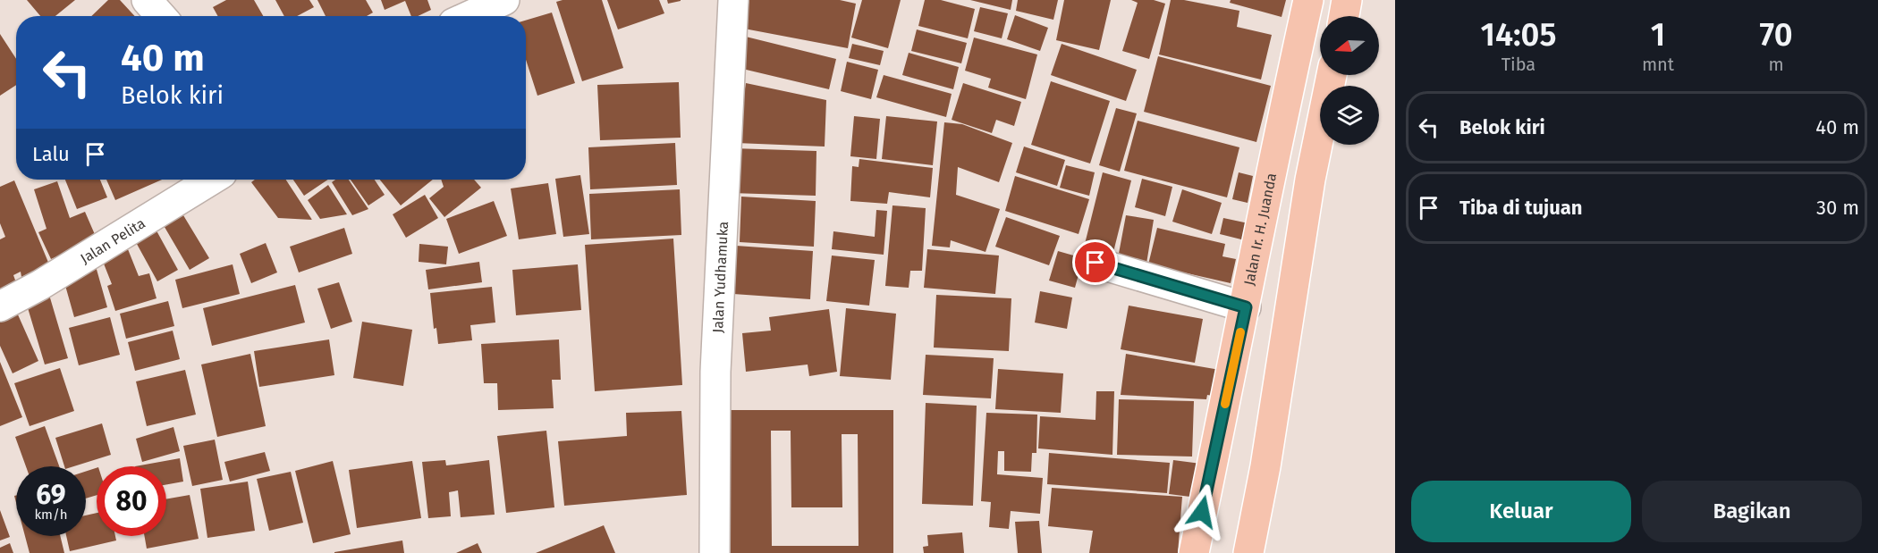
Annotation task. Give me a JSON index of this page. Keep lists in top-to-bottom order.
{
  "streets": {
    "highway": ["Jalan Ir. H. Juanda"],
    "street": ["Jalan Pelita", "Jalan Yudhamuka"]
  },
  "north": "left",
  "page": {
    "eta": [
      "14:05",
      "Tiba",
      "1",
      "mnt",
      "70",
      "m"
    ],
    "turn": ["40 m", "Belok kiri"],
    "list": [
      {
        "name": "Belok kiri",
        "value": "40 m"
      },
      {
        "name": "Tiba di tujuan",
        "value": "30 m"
      }
    ],
    "then": "Lalu",
    "speed": "69 km/h",
    "limit": "80",
    "buttons": ["Keluar", "Bagikan"]
  }
}
